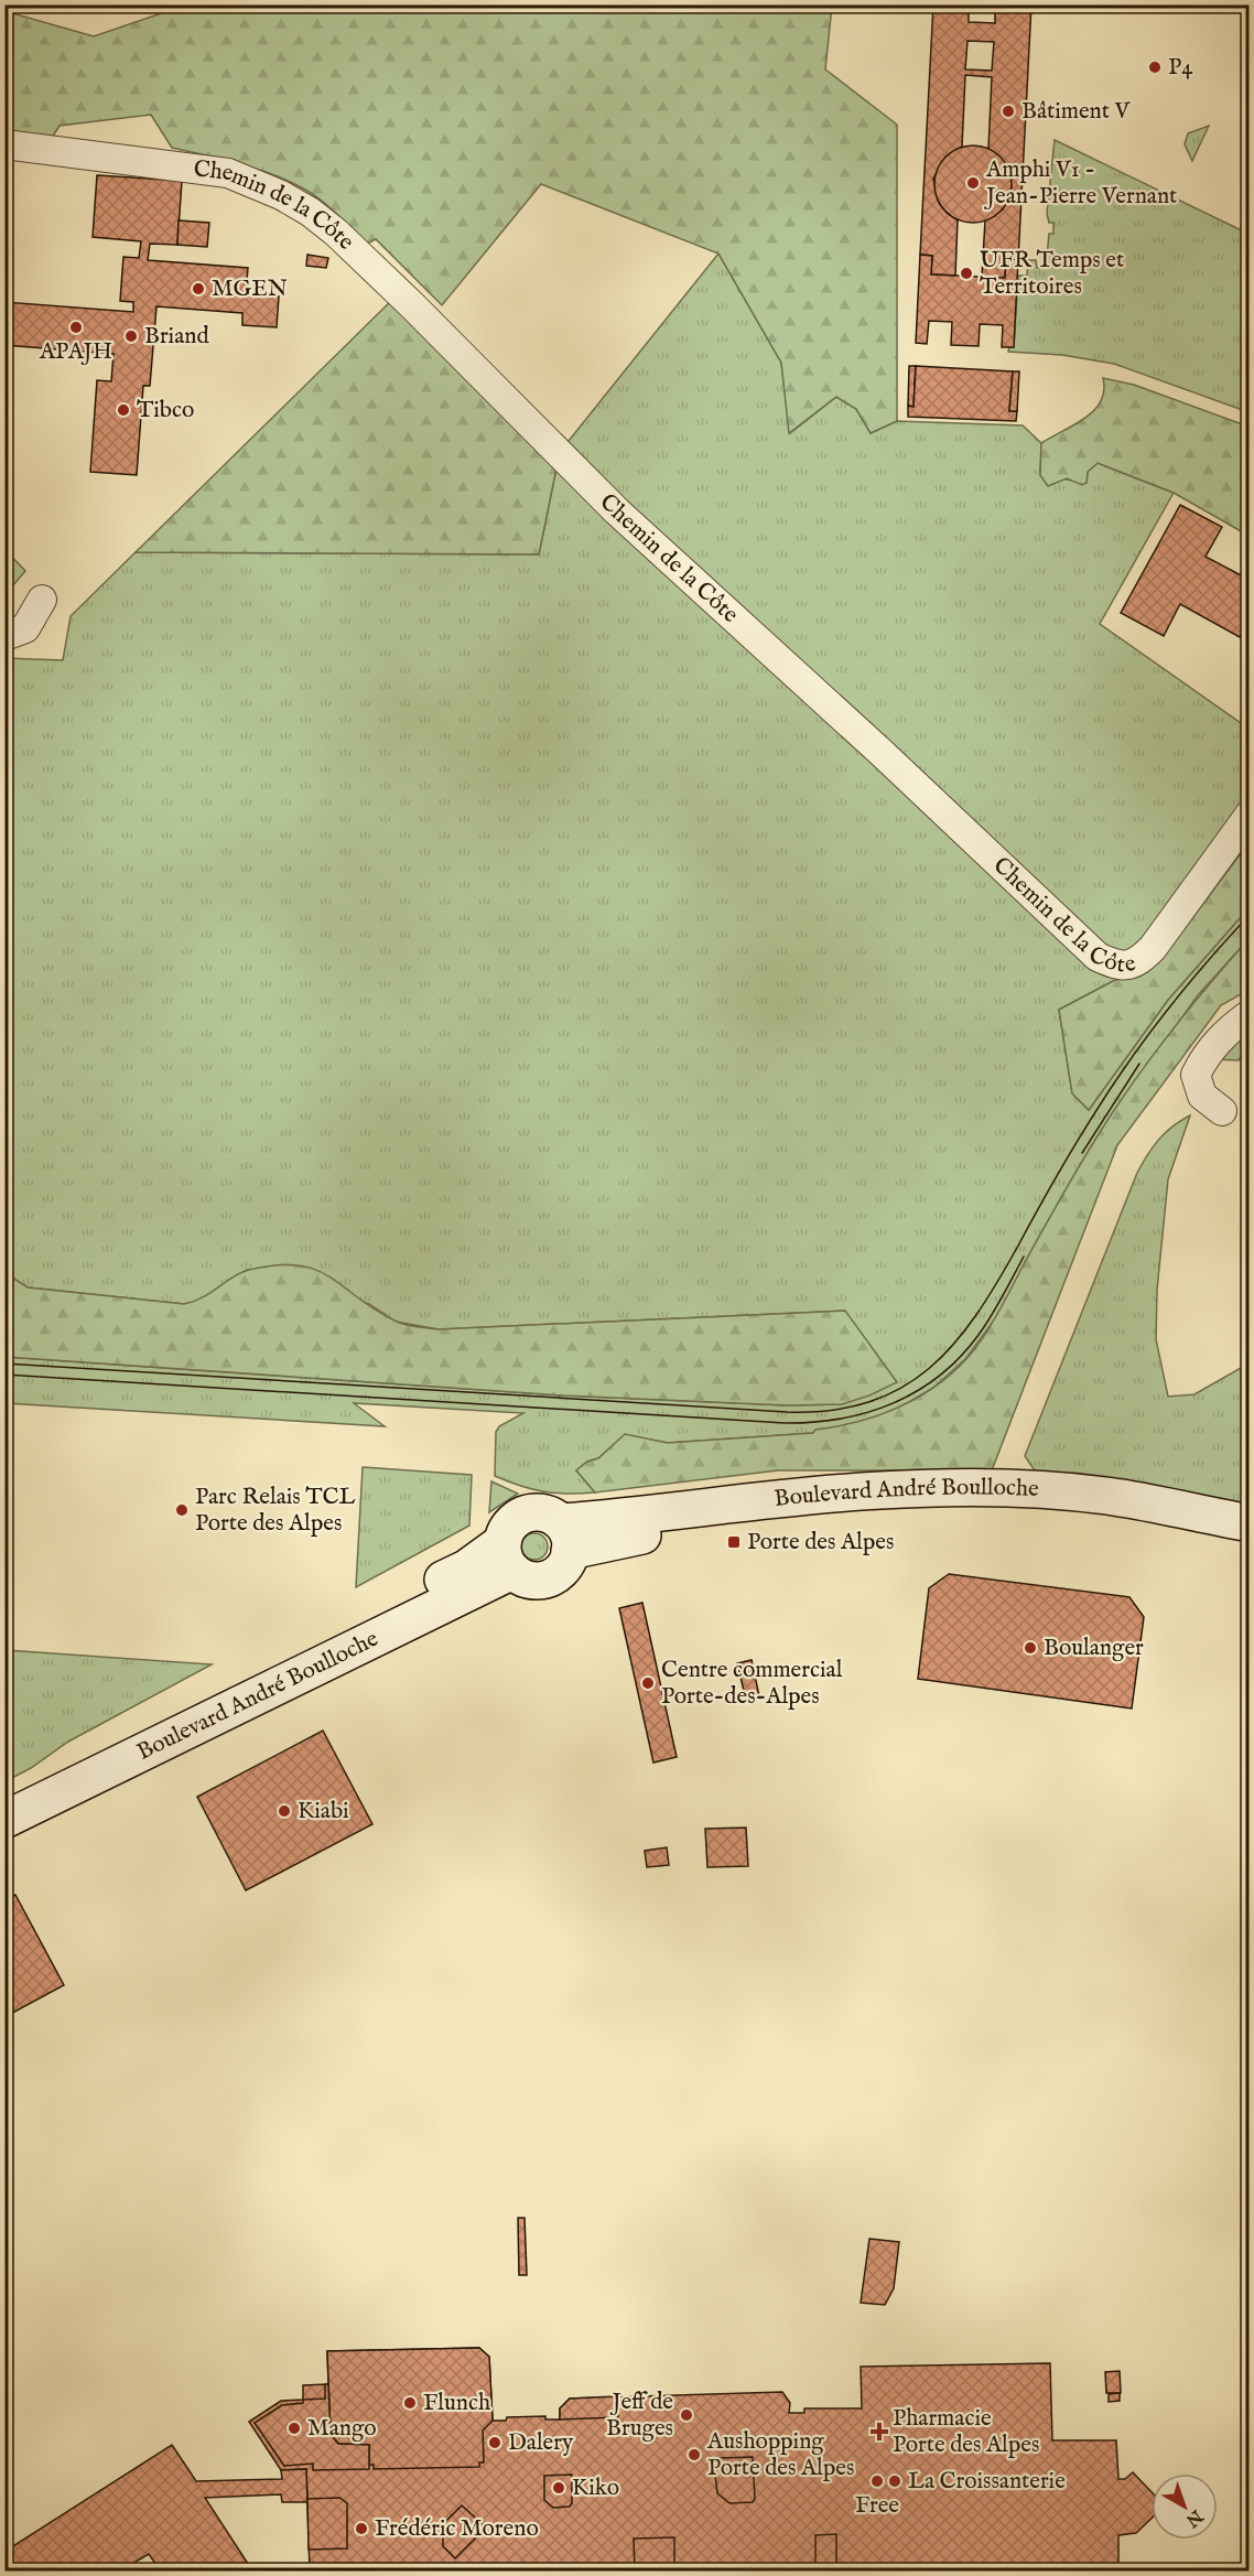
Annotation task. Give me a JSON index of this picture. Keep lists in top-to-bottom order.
{
  "streets": {
    "main road": ["Boulevard André Boulloche"],
    "street": ["Chemin de la Côte"]
  },
  "places": {
    "other": [
      "P4",
      "Bâtiment V",
      "Amphi V1 - Jean-Pierre Vernant",
      "UFR Temps et Territoires",
      "MGEN",
      "APAJH",
      "Briand",
      "Tibco",
      "Parc Relais TCL Porte des Alpes",
      "Boulanger",
      "Centre commercial Porte-des-Alpes",
      "Kiabi",
      "Flunch",
      "Jeff de Bruges",
      "Mango",
      "Dalery",
      "Aushopping Porte des Alpes",
      "Free",
      "La Croissanterie",
      "Kiko",
      "Frédéric Moreno"
    ],
    "transit": ["Porte des Alpes"],
    "health": ["Pharmacie Porte des Alpes"]
  },
  "north": "bottom right"
}
